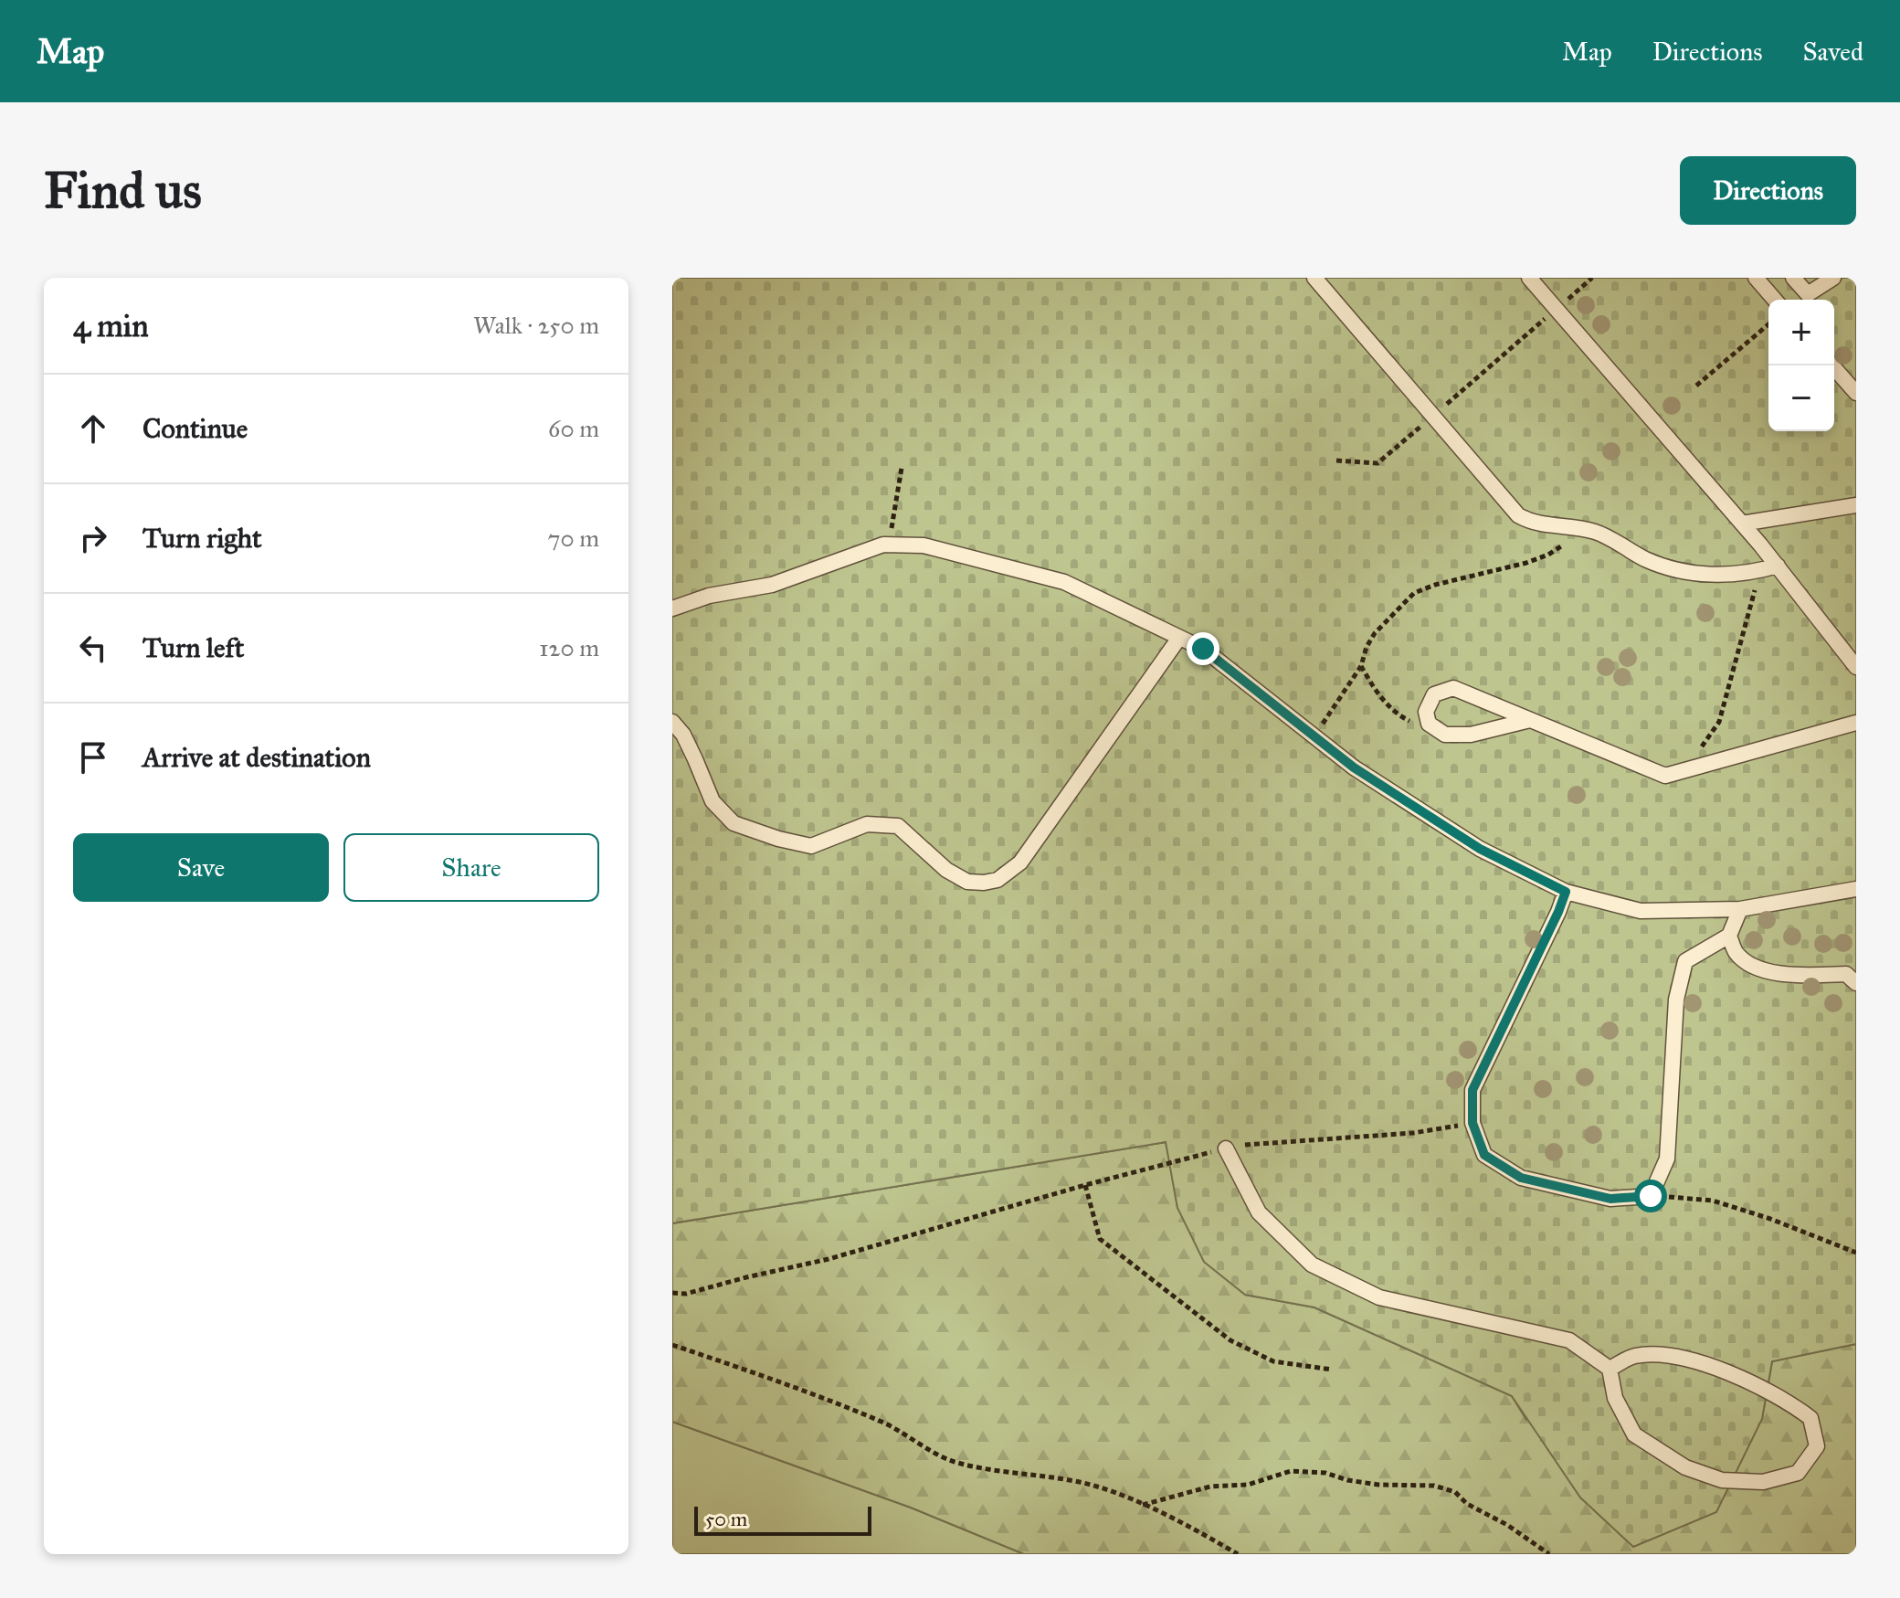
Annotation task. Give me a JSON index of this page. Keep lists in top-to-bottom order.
{
  "scale_bar": "50 m",
  "page": {
    "header": "Map",
    "nav": ["Map", "Directions", "Saved"],
    "buttons": [
      "Directions",
      ["Save", "Share"]
    ],
    "title": "Find us",
    "heading": ["4 min", "Walk · 250 m"],
    "map_buttons": ["+", "−"],
    "list": [
      ["Continue", "60 m"],
      ["Turn right", "70 m"],
      ["Turn left", "120 m"],
      "Arrive at destination"
    ],
    "scale": "50 m"
  }
}
